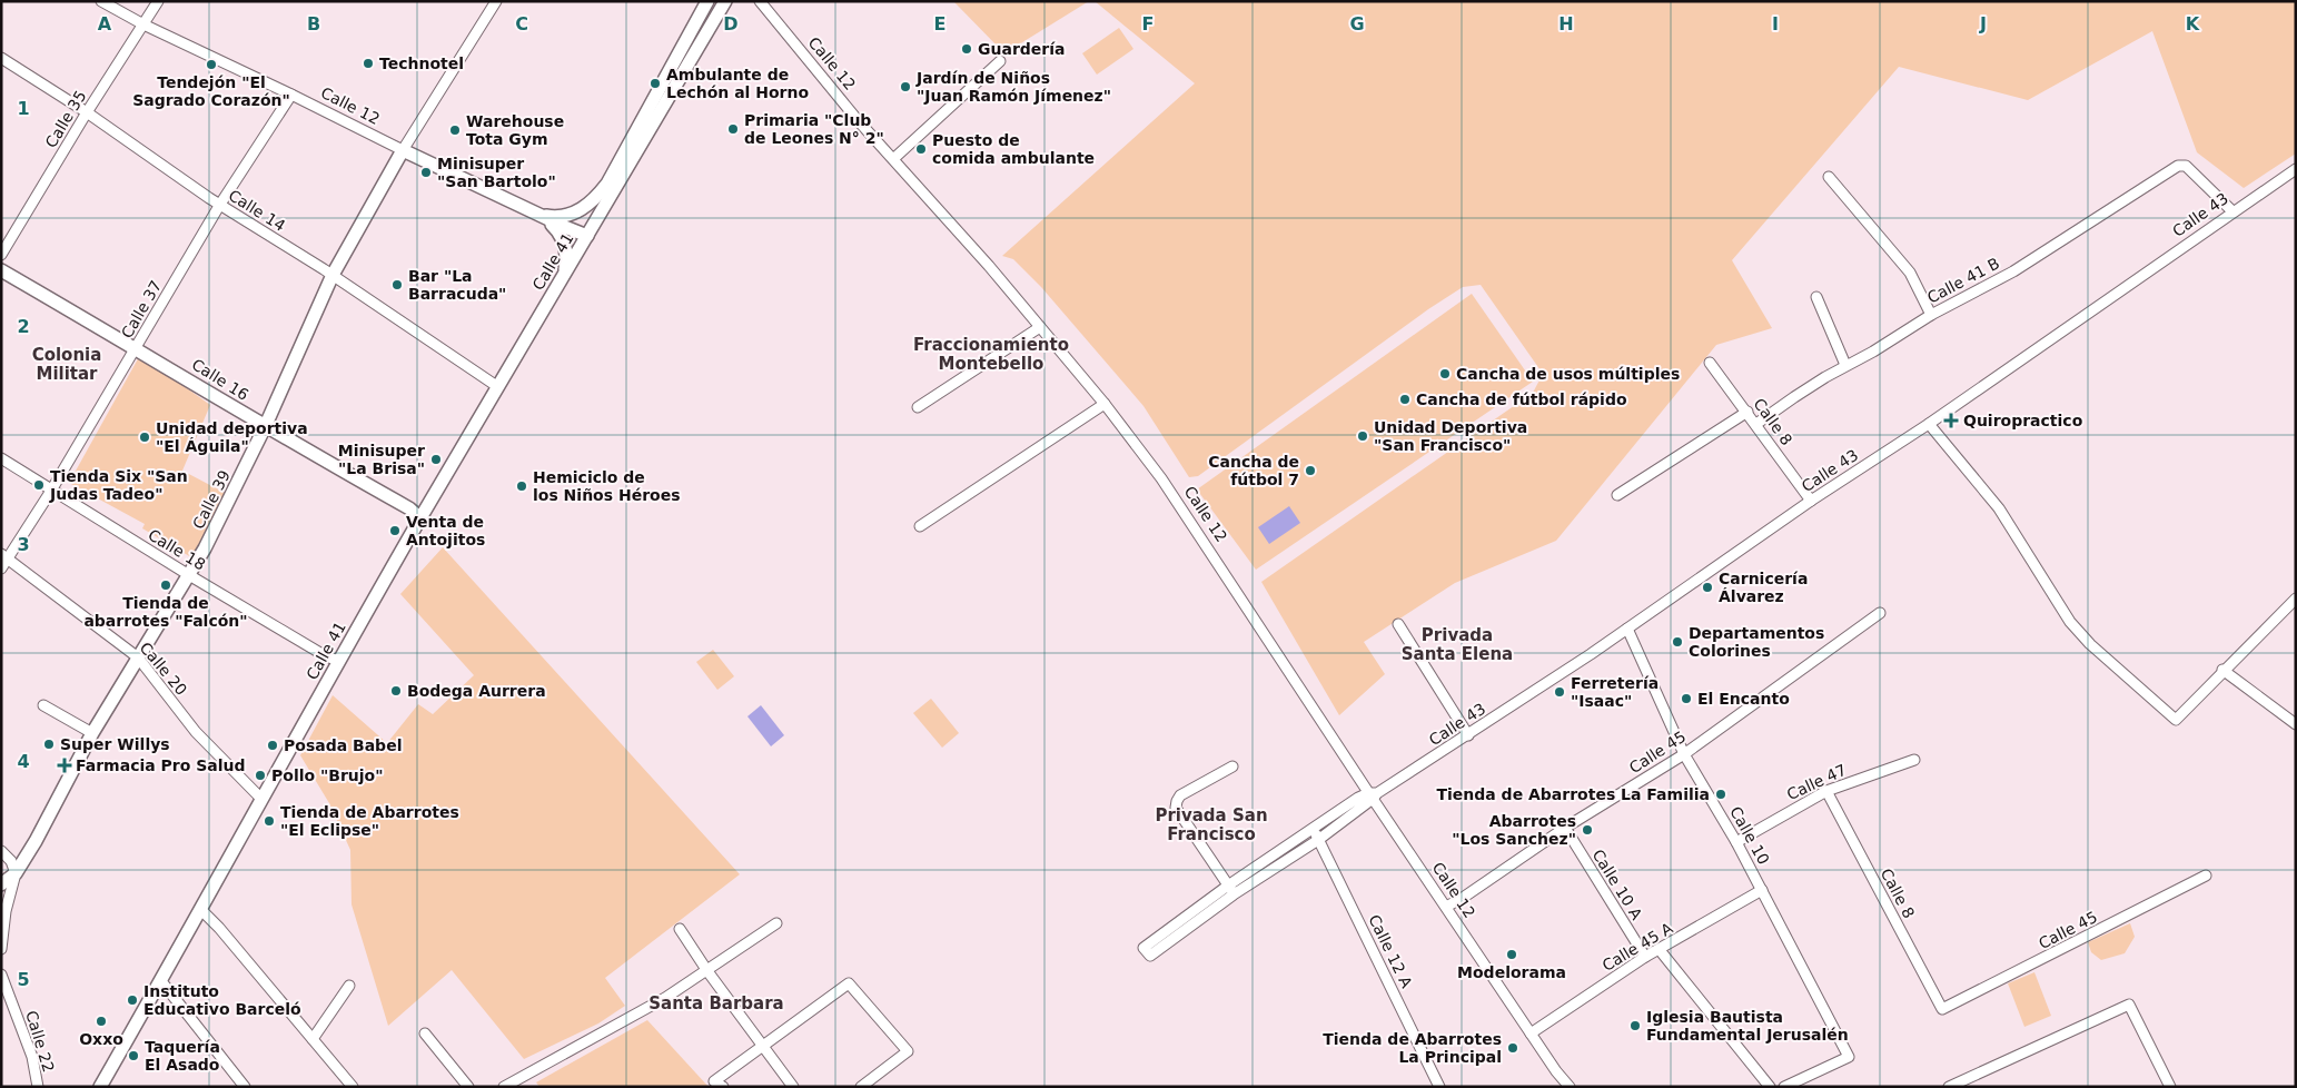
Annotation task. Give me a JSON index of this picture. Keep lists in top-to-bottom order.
{
  "streets": {
    "main road": [
      "Calle 12",
      "Calle 41",
      "Calle 16",
      "Calle 39"
    ],
    "street": [
      "Calle 35",
      "Calle 14",
      "Calle 43",
      "Calle 41 B",
      "Calle 37",
      "Calle 8",
      "Calle 18",
      "Calle 20",
      "Calle 45",
      "Calle 47",
      "Calle 10",
      "Calle 10 A",
      "Calle 45 A",
      "Calle 12 A",
      "Calle 22"
    ]
  },
  "crossings": [
    ["Calle 12", "Calle 35"],
    ["Calle 12", "Calle 43"],
    ["Calle 12", "Calle 41"],
    ["Calle 12", "Calle 37"],
    ["Calle 12", "Calle 39"],
    ["Calle 12", "Calle 45"],
    ["Calle 12", "Calle 45 A"],
    ["Calle 35", "Calle 14"],
    ["Calle 14", "Calle 41"],
    ["Calle 14", "Calle 37"],
    ["Calle 14", "Calle 39"],
    ["Calle 43", "Calle 41 B"],
    ["Calle 43", "Calle 8"],
    ["Calle 43", "Calle 10"],
    ["Calle 41", "Calle 16"],
    ["Calle 41", "Calle 18"],
    ["Calle 41", "Calle 20"],
    ["Calle 41 B", "Calle 8"],
    ["Calle 37", "Calle 16"],
    ["Calle 37", "Calle 18"],
    ["Calle 37", "Calle 20"],
    ["Calle 16", "Calle 39"],
    ["Calle 8", "Calle 45"],
    ["Calle 8", "Calle 47"],
    ["Calle 39", "Calle 18"],
    ["Calle 39", "Calle 20"],
    ["Calle 45", "Calle 10"],
    ["Calle 45", "Calle 10 A"],
    ["Calle 47", "Calle 10"],
    ["Calle 10", "Calle 45 A"],
    ["Calle 10 A", "Calle 45 A"]
  ],
  "districts": [
    "Fraccionamiento Montebello",
    "Colonia Militar",
    "Privada Santa Elena",
    "Privada San Francisco",
    "Santa Barbara"
  ],
  "places": {
    "other": [
      "Guardería",
      "Technotel",
      "Tendejón \"El Sagrado Corazón\"",
      "Ambulante de Lechón al Horno",
      "Jardín de Niños \"Juan Ramón Jímenez\"",
      "Primaria \"Club de Leones N° 2\"",
      "Warehouse Tota Gym",
      "Puesto de comida ambulante",
      "Minisuper \"San Bartolo\"",
      "Bar \"La Barracuda\"",
      "Cancha de usos múltiples",
      "Cancha de fútbol rápido",
      "Unidad Deportiva \"San Francisco\"",
      "Unidad deportiva \"El Águila\"",
      "Minisuper \"La Brisa\"",
      "Cancha de fútbol 7",
      "Tienda Six \"San Judas Tadeo\"",
      "Hemiciclo de los Niños Héroes",
      "Venta de Antojitos",
      "Tienda de abarrotes \"Falcón\"",
      "Carnicería Álvarez",
      "Departamentos Colorines",
      "Bodega Aurrera",
      "Ferretería \"Isaac\"",
      "El Encanto",
      "Super Willys",
      "Posada Babel",
      "Pollo \"Brujo\"",
      "Tienda de Abarrotes La Familia",
      "Tienda de Abarrotes \"El Eclipse\"",
      "Abarrotes \"Los Sanchez\"",
      "Modelorama",
      "Instituto Educativo Barceló",
      "Oxxo",
      "Iglesia Bautista Fundamental Jerusalén",
      "Tienda de Abarrotes La Principal",
      "Taquería El Asado"
    ],
    "health": ["Quiropractico", "Farmacia Pro Salud"]
  },
  "grid": {
    "columns": [
      "A",
      "B",
      "C",
      "D",
      "E",
      "F",
      "G",
      "H",
      "I",
      "J",
      "K"
    ],
    "rows": [
      "1",
      "2",
      "3",
      "4",
      "5"
    ]
  }
}
